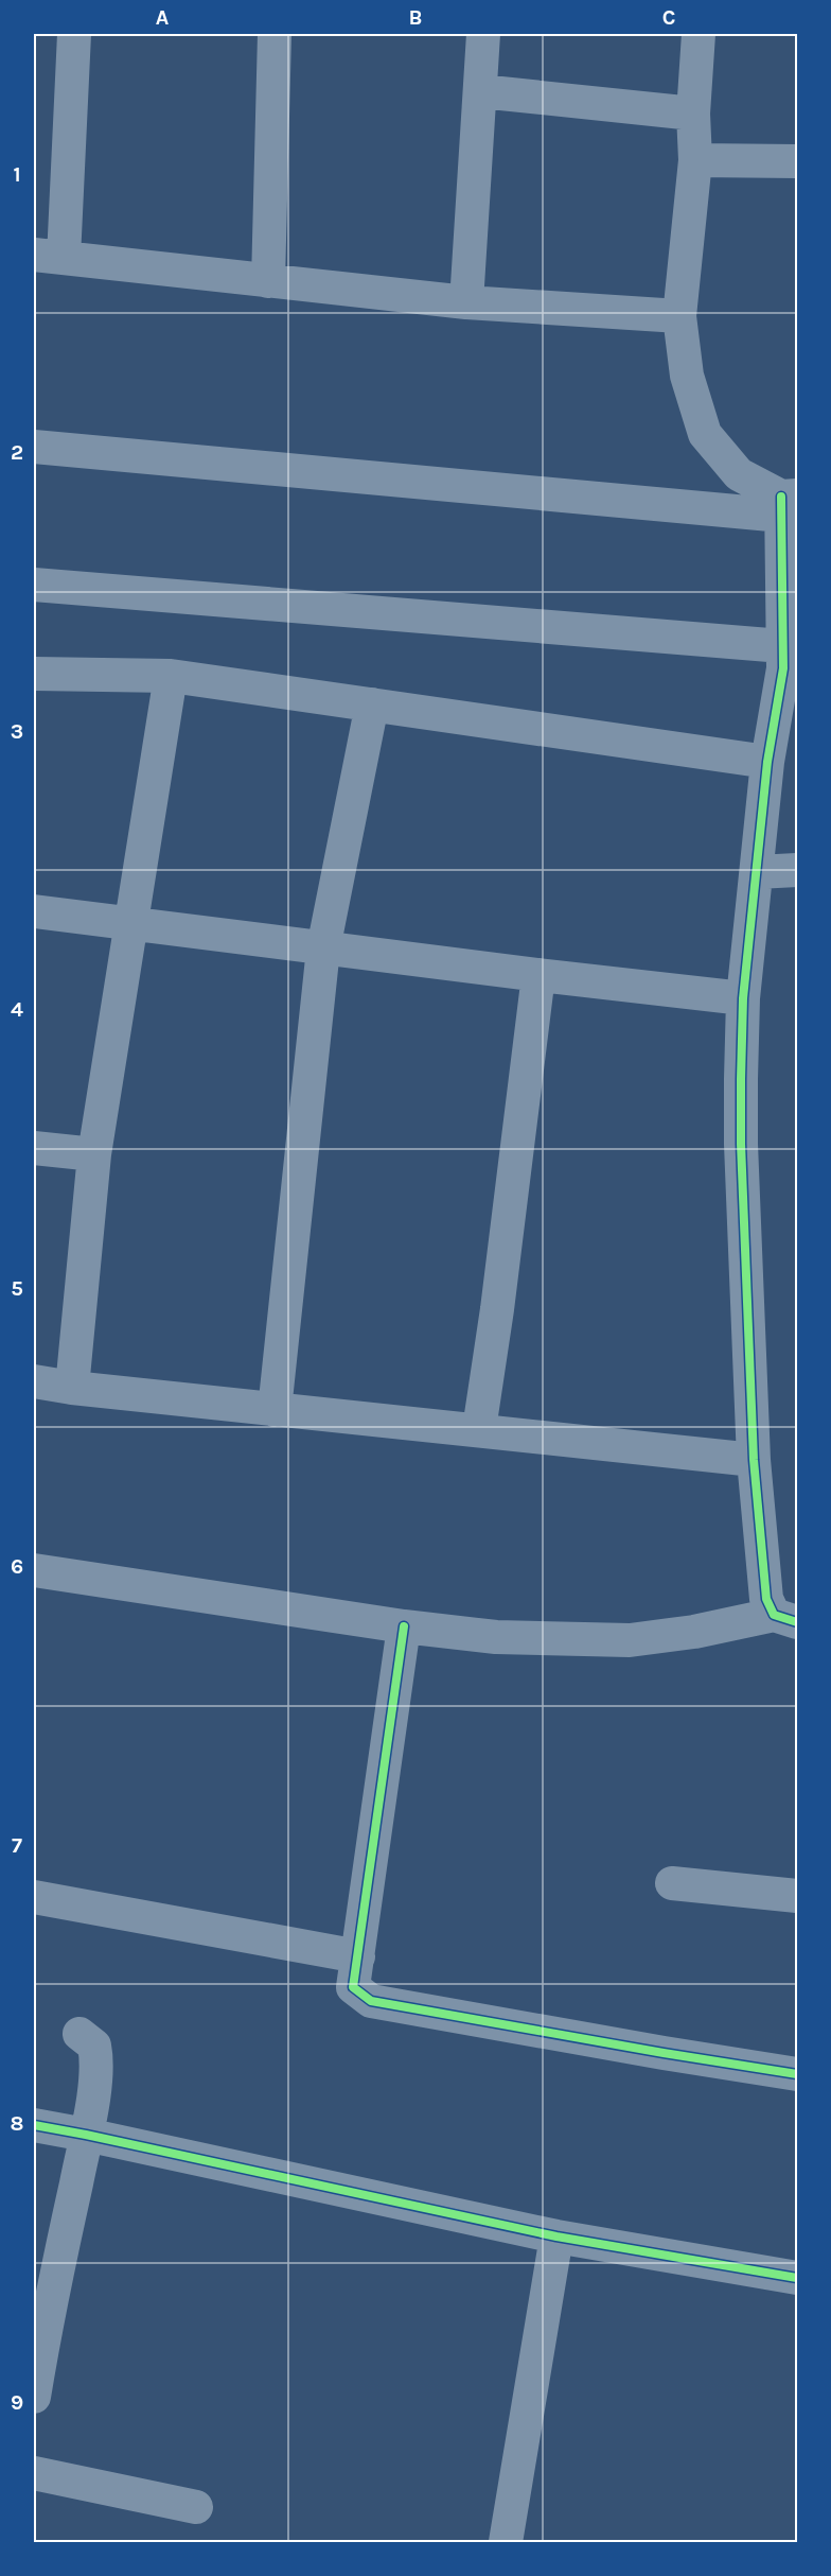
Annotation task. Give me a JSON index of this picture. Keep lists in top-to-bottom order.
{
  "grid": {
    "columns": ["A", "B", "C"],
    "rows": [
      "1",
      "2",
      "3",
      "4",
      "5",
      "6",
      "7",
      "8",
      "9"
    ]
  }
}
